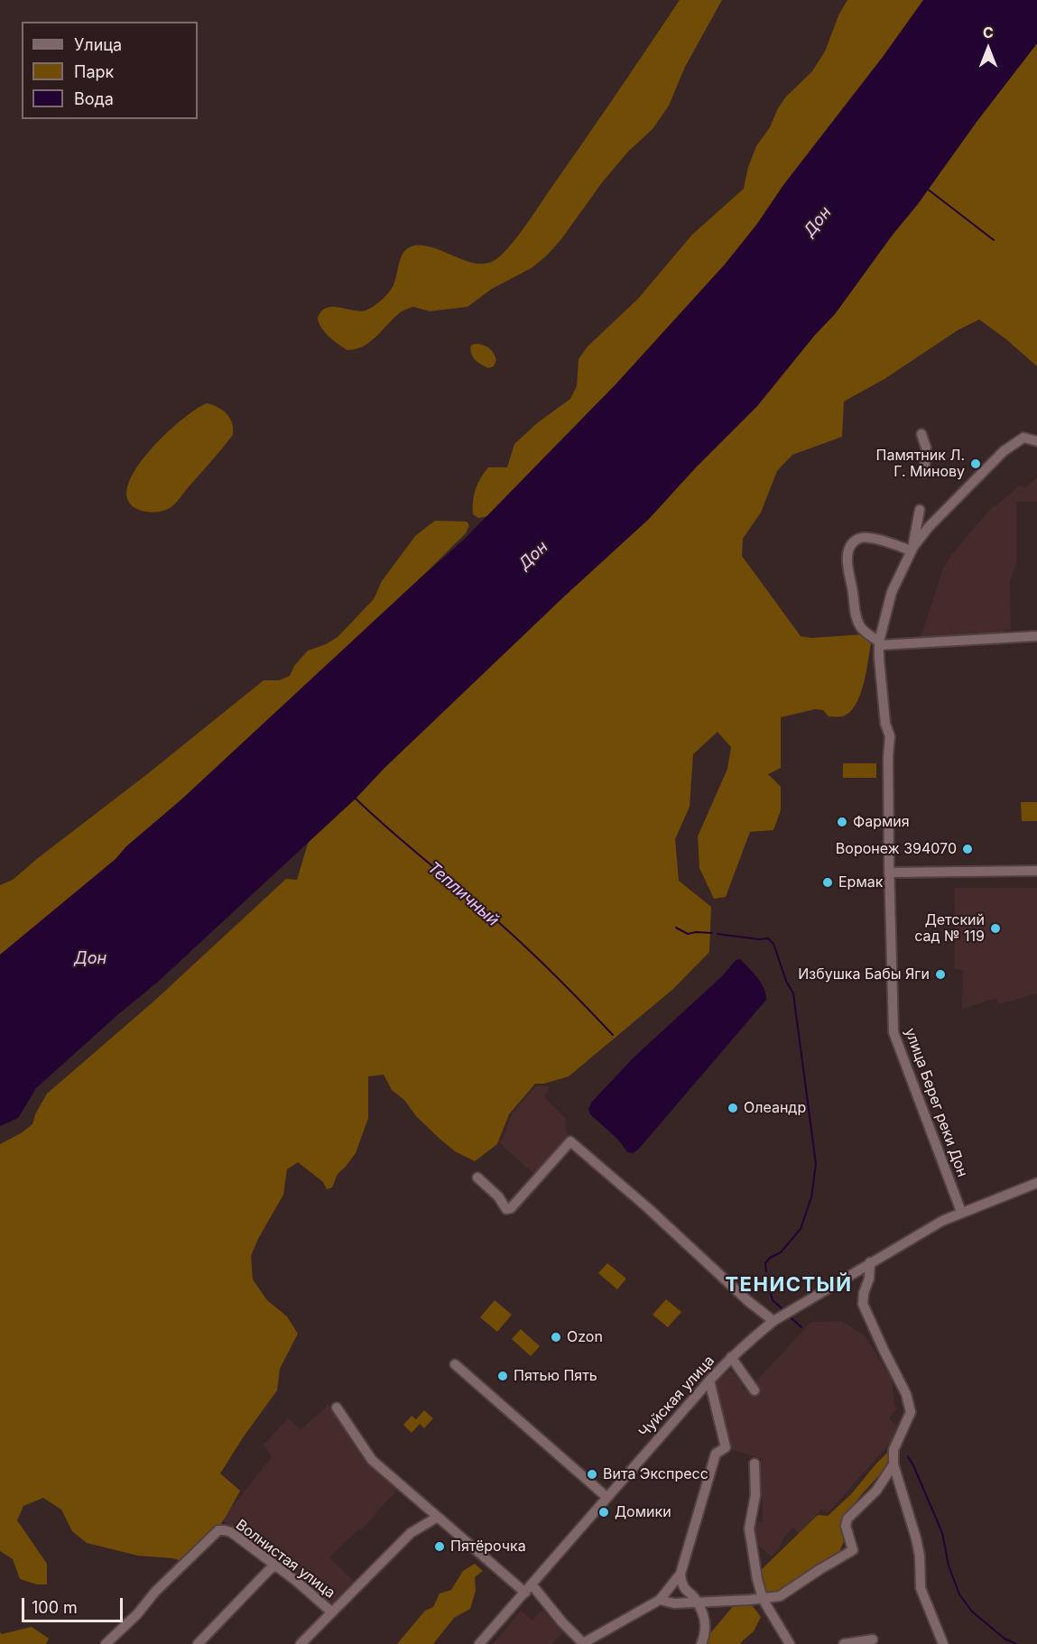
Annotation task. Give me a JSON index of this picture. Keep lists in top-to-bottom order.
{
  "streets": {
    "street": ["улица Берег реки Дон", "Чуйская улица", "Волнистая улица"]
  },
  "crossings": [
    ["улица Берег реки Дон", "Чуйская улица"]
  ],
  "districts": ["ТЕНИСТЫЙ"],
  "water": ["Дон", "Тепличный"],
  "places": [
    "Памятник Л. Г. Минову",
    "Фармия",
    "Воронеж 394070",
    "Ермак",
    "Детский сад № 119",
    "Избушка Бабы Яги",
    "Олеандр",
    "Ozon",
    "Пятью Пять",
    "Вита Экспресс",
    "Домики",
    "Пятёрочка"
  ],
  "legend": ["Улица", "Парк", "Вода"],
  "scale_bar": "100 m",
  "north": "top"
}
